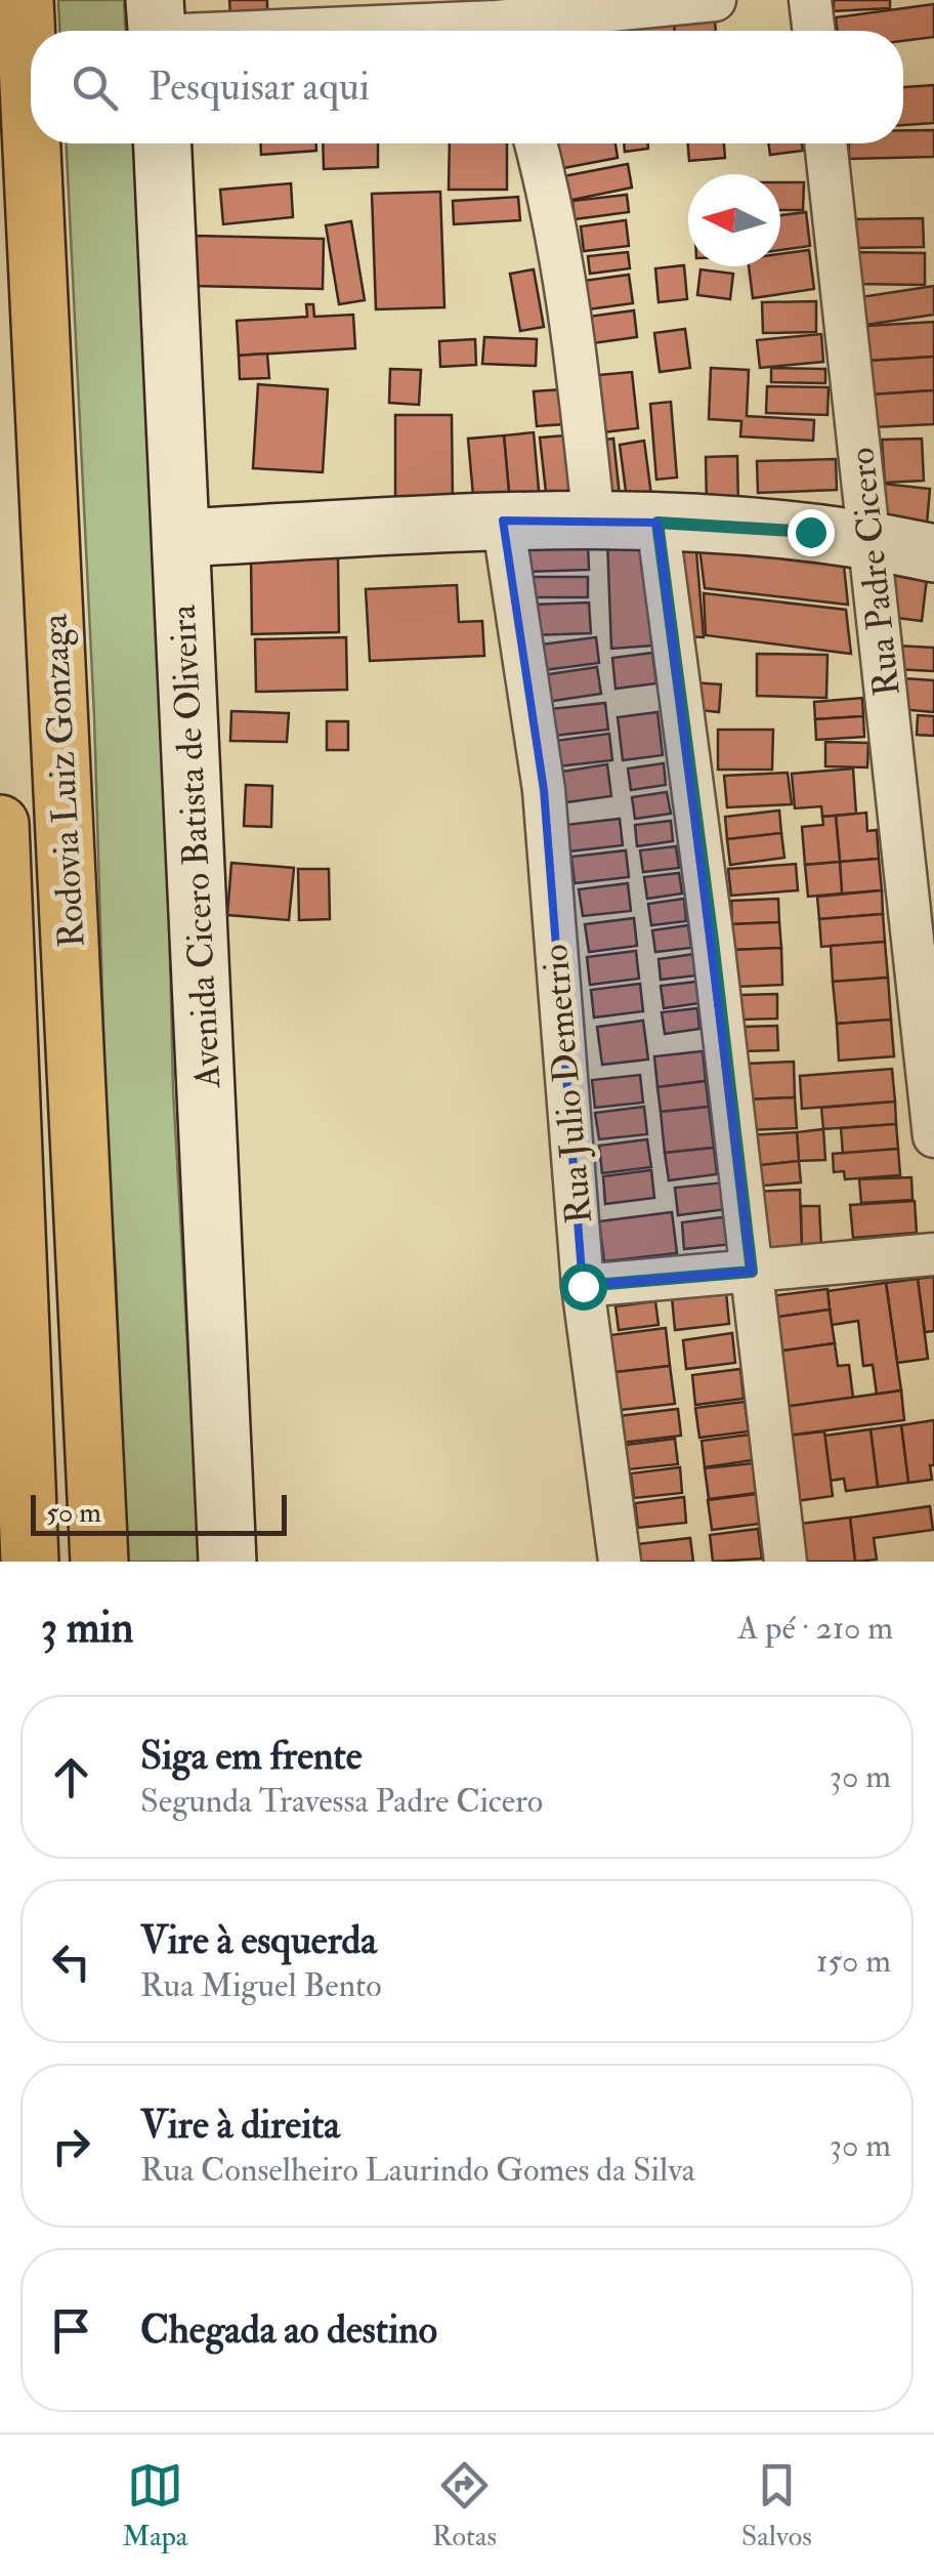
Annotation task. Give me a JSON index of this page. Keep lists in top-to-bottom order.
{
  "streets": {
    "highway": ["Rodovia Luiz Gonzaga"],
    "main road": ["Avenida Cicero Batista de Oliveira"],
    "street": ["Rua Padre Cicero", "Rua Julio Demetrio"]
  },
  "scale_bar": "50 m",
  "north": "left",
  "page": {
    "search": "Pesquisar aqui",
    "scale": "50 m",
    "heading": ["3 min", "A pé · 210 m"],
    "list": [
      ["Siga em frente", "Segunda Travessa Padre Cicero", "30 m"],
      ["Vire à esquerda", "Rua Miguel Bento", "150 m"],
      ["Vire à direita", "Rua Conselheiro Laurindo Gomes da Silva", "30 m"],
      "Chegada ao destino"
    ],
    "nav": ["Mapa", "Rotas", "Salvos"]
  }
}
